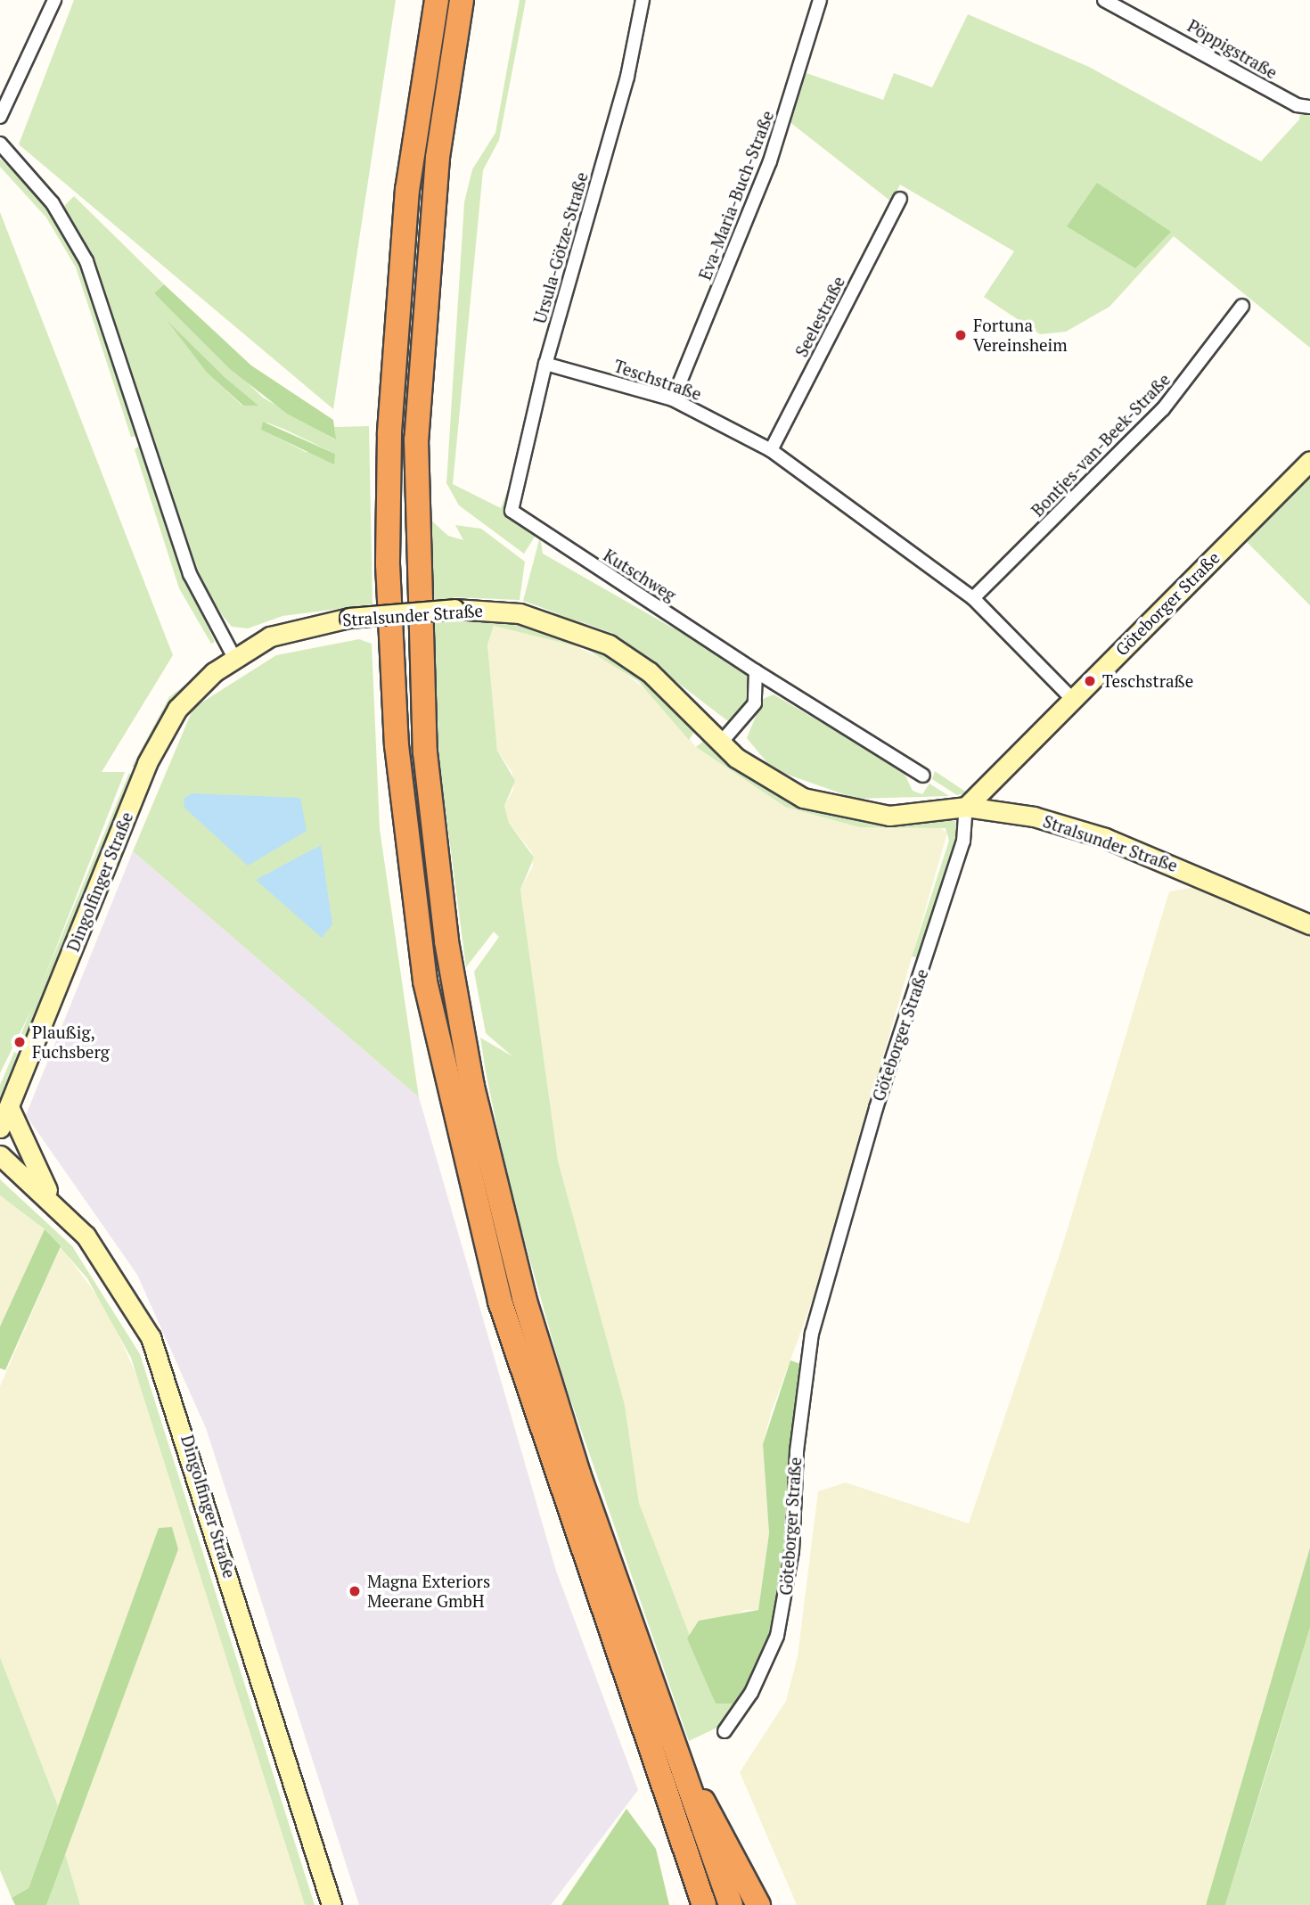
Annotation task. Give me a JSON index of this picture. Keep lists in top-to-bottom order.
{
  "streets": {
    "street": [
      "Pöppigstraße",
      "Eva-Maria-Buch-Straße",
      "Ursula-Götze-Straße",
      "Seelestraße",
      "Teschstraße",
      "Bontjes-van-Beek-Straße",
      "Kutschweg",
      "Göteborger Straße",
      "Stralsunder Straße",
      "Dingolfinger Straße"
    ]
  },
  "crossings": [
    ["Eva-Maria-Buch-Straße", "Teschstraße"],
    ["Ursula-Götze-Straße", "Teschstraße"],
    ["Ursula-Götze-Straße", "Kutschweg"],
    ["Seelestraße", "Teschstraße"],
    ["Teschstraße", "Bontjes-van-Beek-Straße"],
    ["Teschstraße", "Göteborger Straße"],
    ["Göteborger Straße", "Stralsunder Straße"],
    ["Stralsunder Straße", "Dingolfinger Straße"]
  ],
  "places": [
    "Fortuna Vereinsheim",
    "Teschstraße",
    "Plaußig, Fuchsberg",
    "Magna Exteriors Meerane GmbH"
  ]
}
